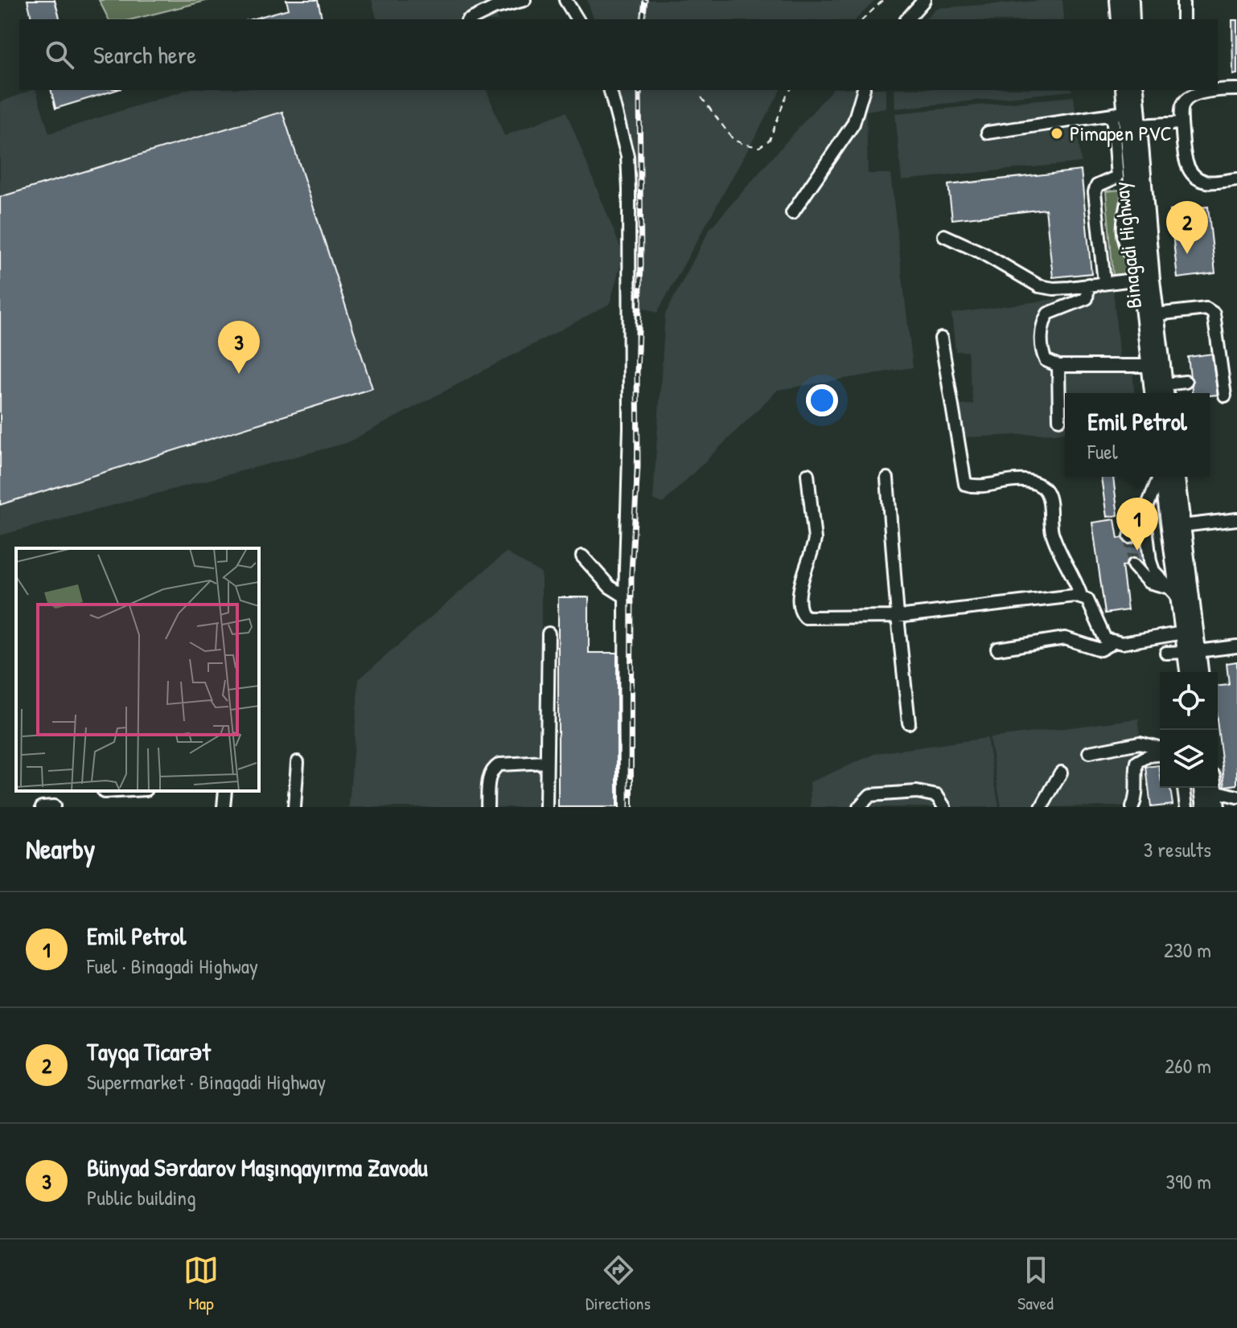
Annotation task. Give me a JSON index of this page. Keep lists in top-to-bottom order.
{
  "streets": {
    "main road": ["Binagadi Highway"]
  },
  "places": ["Pimapen PVC"],
  "page": {
    "search": "Search here",
    "pins": ["2", "3", "1"],
    "popup": ["Emil Petrol", "Fuel"],
    "heading": ["Nearby", "3 results"],
    "list": [
      {
        "mark": "1",
        "name": "Emil Petrol",
        "note": "Fuel · Binagadi Highway",
        "value": "230 m"
      },
      {
        "mark": "2",
        "name": "Tayqa Ticarət",
        "note": "Supermarket · Binagadi Highway",
        "value": "260 m"
      },
      {
        "mark": "3",
        "name": "Bünyad Sərdarov Maşınqayırma Zavodu",
        "note": "Public building",
        "value": "390 m"
      }
    ],
    "nav": ["Map", "Directions", "Saved"]
  }
}
